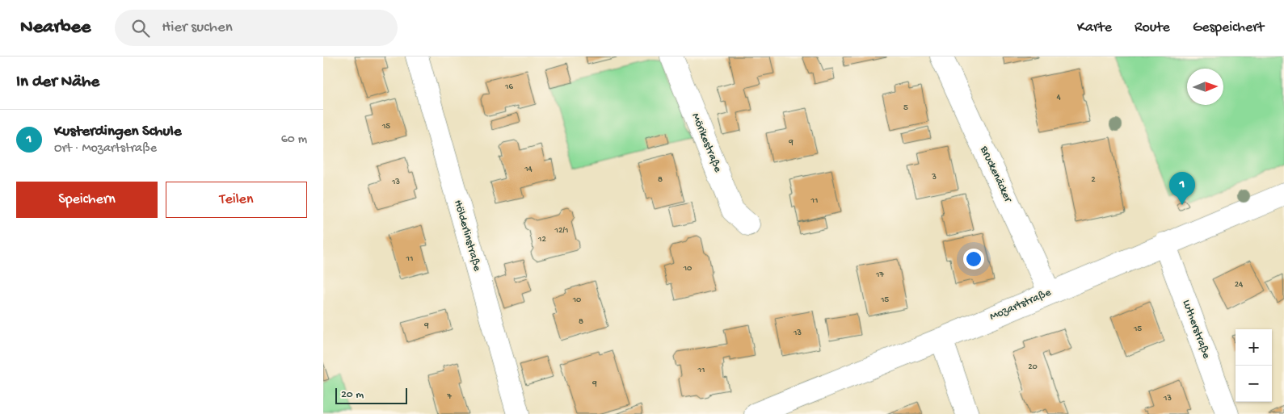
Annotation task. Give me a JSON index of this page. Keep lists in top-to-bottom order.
{
  "streets": {
    "street": [
      "Mörikestraße",
      "Bruckenäcker",
      "Hölderlinstraße",
      "Mozartstraße",
      "Lutherstraße"
    ]
  },
  "crossings": [
    ["Bruckenäcker", "Mozartstraße"],
    ["Mozartstraße", "Lutherstraße"]
  ],
  "house_numbers": [
    "16",
    "4",
    "5",
    "15",
    "9",
    "14",
    "3",
    "8",
    "2",
    "13",
    "11",
    "12/1",
    "12",
    "11",
    "10",
    "17",
    "24",
    "10",
    "15",
    "8",
    "9",
    "15",
    "13",
    "20",
    "11",
    "9",
    "7",
    "13"
  ],
  "scale_bar": "20 m",
  "north": "right",
  "page": {
    "header": "Nearbee",
    "search": "Hier suchen",
    "nav": ["Karte", "Route", "Gespeichert"],
    "heading": "In der Nähe",
    "list": [
      {
        "mark": "1",
        "name": "Kusterdingen Schule",
        "note": "Ort · Mozartstraße",
        "value": "60 m"
      }
    ],
    "buttons": ["Speichern", "Teilen"],
    "pins": "1",
    "map_buttons": ["+", "−"],
    "scale": "20 m"
  }
}
